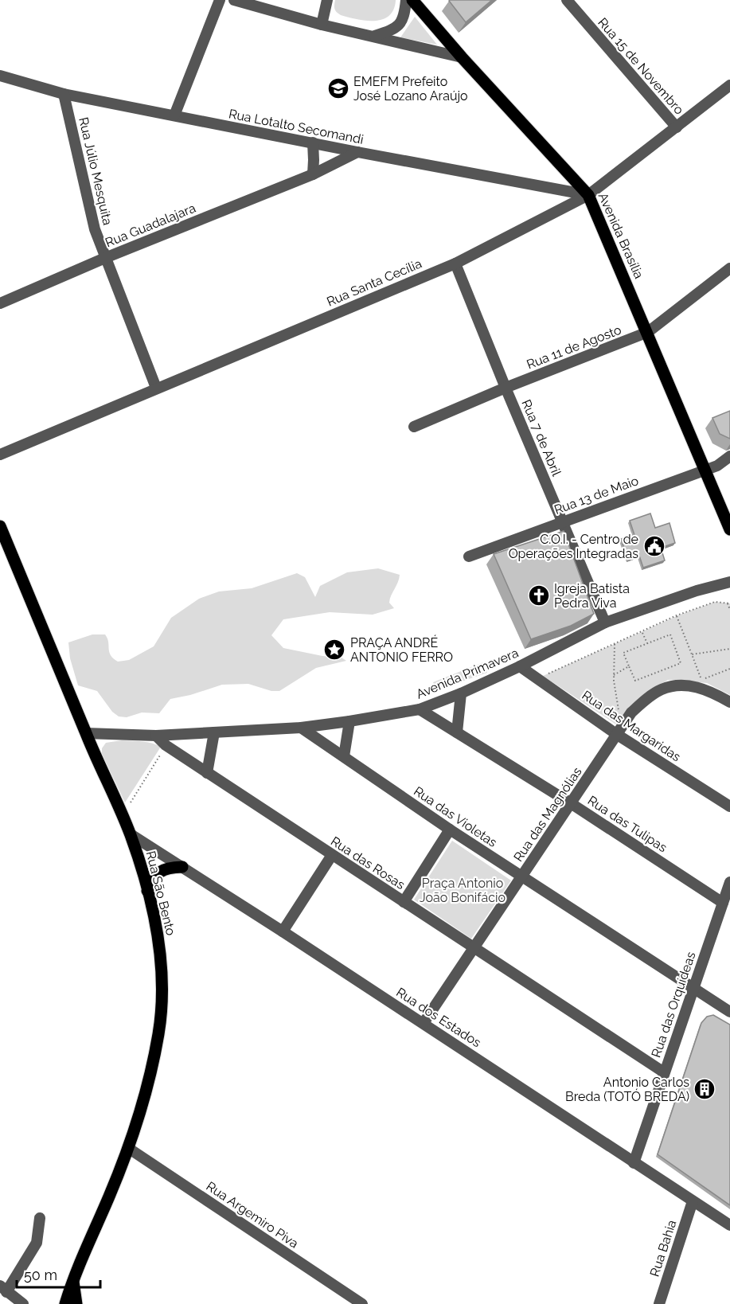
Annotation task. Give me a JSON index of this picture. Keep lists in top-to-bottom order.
{
  "streets": {
    "main road": ["Avenida Brasília", "Rua São Bento"],
    "street": [
      "Rua 15 de Novembro",
      "Rua Lotalto Secomandi",
      "Rua Júlio Mesquita",
      "Rua Guadalajara",
      "Rua Santa Cecília",
      "Rua 11 de Agosto",
      "Rua 7 de Abril",
      "Rua 13 de Maio",
      "Avenida Primavera",
      "Rua das Margaridas",
      "Rua das Magnólias",
      "Rua das Violetas",
      "Rua das Tulipas",
      "Rua das Rosas",
      "Rua das Orquídeas",
      "Rua dos Estados",
      "Rua Argemiro Piva",
      "Rua Bahia"
    ]
  },
  "crossings": [
    ["Rua 15 de Novembro", "Rua Santa Cecília"],
    ["Rua Lotalto Secomandi", "Rua Júlio Mesquita"],
    ["Rua Lotalto Secomandi", "Rua Guadalajara"],
    ["Rua Lotalto Secomandi", "Avenida Brasília"],
    ["Rua Lotalto Secomandi", "Rua Santa Cecília"],
    ["Rua Júlio Mesquita", "Rua Guadalajara"],
    ["Rua Júlio Mesquita", "Rua Santa Cecília"],
    ["Avenida Brasília", "Rua Santa Cecília"],
    ["Avenida Brasília", "Rua 11 de Agosto"],
    ["Avenida Brasília", "Rua 13 de Maio"],
    ["Rua Santa Cecília", "Rua 7 de Abril"],
    ["Rua 11 de Agosto", "Rua 7 de Abril"],
    ["Rua 7 de Abril", "Rua 13 de Maio"],
    ["Rua 7 de Abril", "Avenida Primavera"],
    ["Avenida Primavera", "Rua das Margaridas"],
    ["Avenida Primavera", "Rua das Violetas"],
    ["Avenida Primavera", "Rua das Tulipas"],
    ["Avenida Primavera", "Rua das Rosas"],
    ["Avenida Primavera", "Rua São Bento"],
    ["Rua das Margaridas", "Rua das Magnólias"],
    ["Rua das Magnólias", "Rua das Violetas"],
    ["Rua das Magnólias", "Rua das Tulipas"],
    ["Rua das Magnólias", "Rua das Rosas"],
    ["Rua das Magnólias", "Rua dos Estados"],
    ["Rua das Violetas", "Rua das Orquídeas"],
    ["Rua das Tulipas", "Rua das Orquídeas"],
    ["Rua das Rosas", "Rua das Orquídeas"],
    ["Rua São Bento", "Rua dos Estados"],
    ["Rua São Bento", "Rua Argemiro Piva"],
    ["Rua das Orquídeas", "Rua dos Estados"],
    ["Rua dos Estados", "Rua Bahia"]
  ],
  "parks": ["Praça Antonio João Bonifácio"],
  "places": {
    "school or university": ["EMEFM Prefeito José Lozano Araújo"],
    "public building": ["C.O.I. - Centro de Operações Integradas"],
    "church": ["Igreja Batista Pedra Viva"],
    "place": ["PRAÇA ANDRÉ ANTONIO FERRO"],
    "building": ["Antonio Carlos Breda (TOTÓ BREDA)"]
  },
  "scale_bar": "50 m"
}
